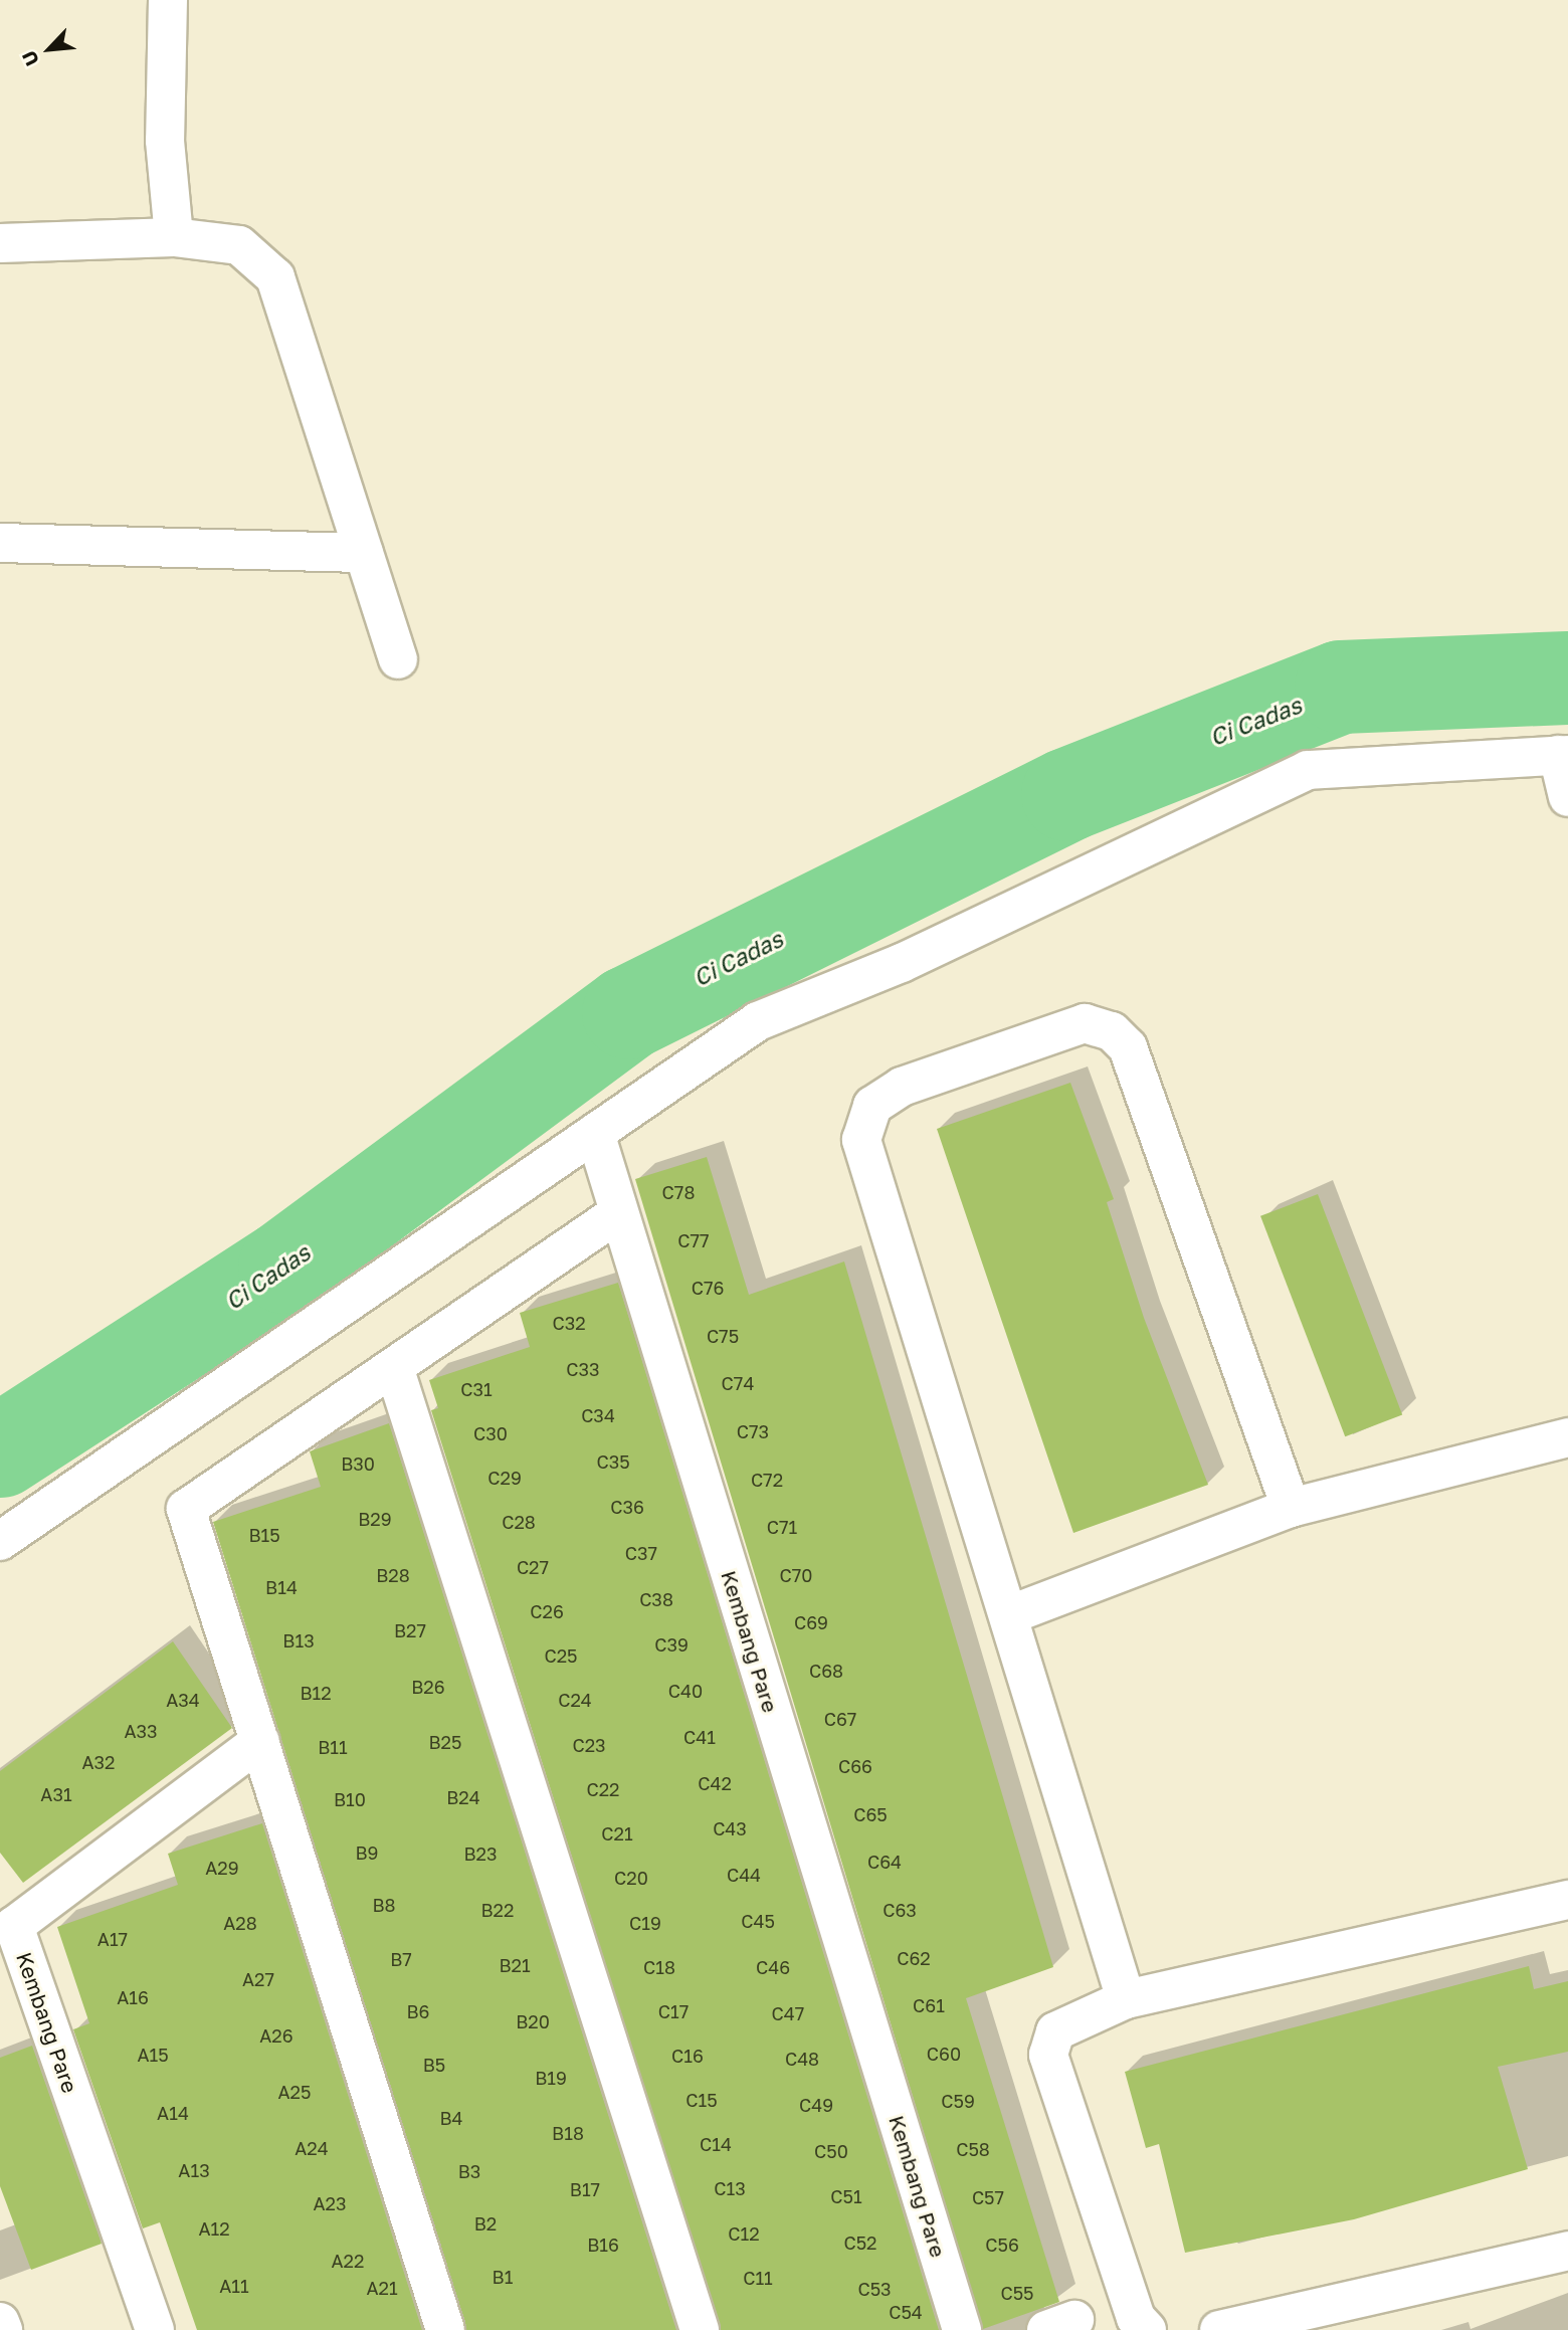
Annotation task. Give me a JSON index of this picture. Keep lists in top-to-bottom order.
{
  "streets": {
    "street": ["Kembang Pare"]
  },
  "water": ["Ci Cadas"],
  "house_numbers": [
    "C78",
    "C77",
    "C76",
    "C32",
    "C75",
    "C33",
    "C74",
    "C31",
    "C34",
    "C73",
    "C30",
    "C35",
    "B30",
    "C29",
    "C72",
    "C36",
    "B29",
    "C28",
    "C71",
    "B15",
    "C37",
    "C27",
    "B28",
    "C70",
    "B14",
    "C38",
    "C26",
    "C69",
    "B27",
    "B13",
    "C39",
    "C25",
    "C68",
    "B26",
    "C40",
    "B12",
    "A34",
    "C24",
    "C67",
    "A33",
    "C41",
    "B25",
    "C23",
    "B11",
    "A32",
    "C66",
    "C42",
    "C22",
    "A31",
    "B24",
    "B10",
    "C65",
    "C43",
    "C21",
    "B9",
    "B23",
    "C64",
    "A29",
    "C44",
    "C20",
    "B8",
    "B22",
    "C63",
    "C45",
    "A28",
    "C19",
    "A17",
    "C62",
    "B7",
    "B21",
    "C18",
    "C46",
    "A27",
    "A16",
    "C61",
    "B6",
    "C17",
    "C47",
    "B20",
    "A26",
    "C60",
    "A15",
    "C16",
    "C48",
    "B5",
    "B19",
    "A25",
    "C15",
    "C59",
    "C49",
    "A14",
    "B4",
    "B18",
    "C14",
    "A24",
    "C58",
    "C50",
    "A13",
    "B3",
    "C13",
    "B17",
    "C51",
    "C57",
    "A23",
    "B2",
    "A12",
    "C12",
    "C52",
    "B16",
    "C56",
    "A22",
    "B1",
    "C11",
    "A11",
    "A21",
    "C53",
    "C55",
    "C54"
  ],
  "north": "bottom left"
}
